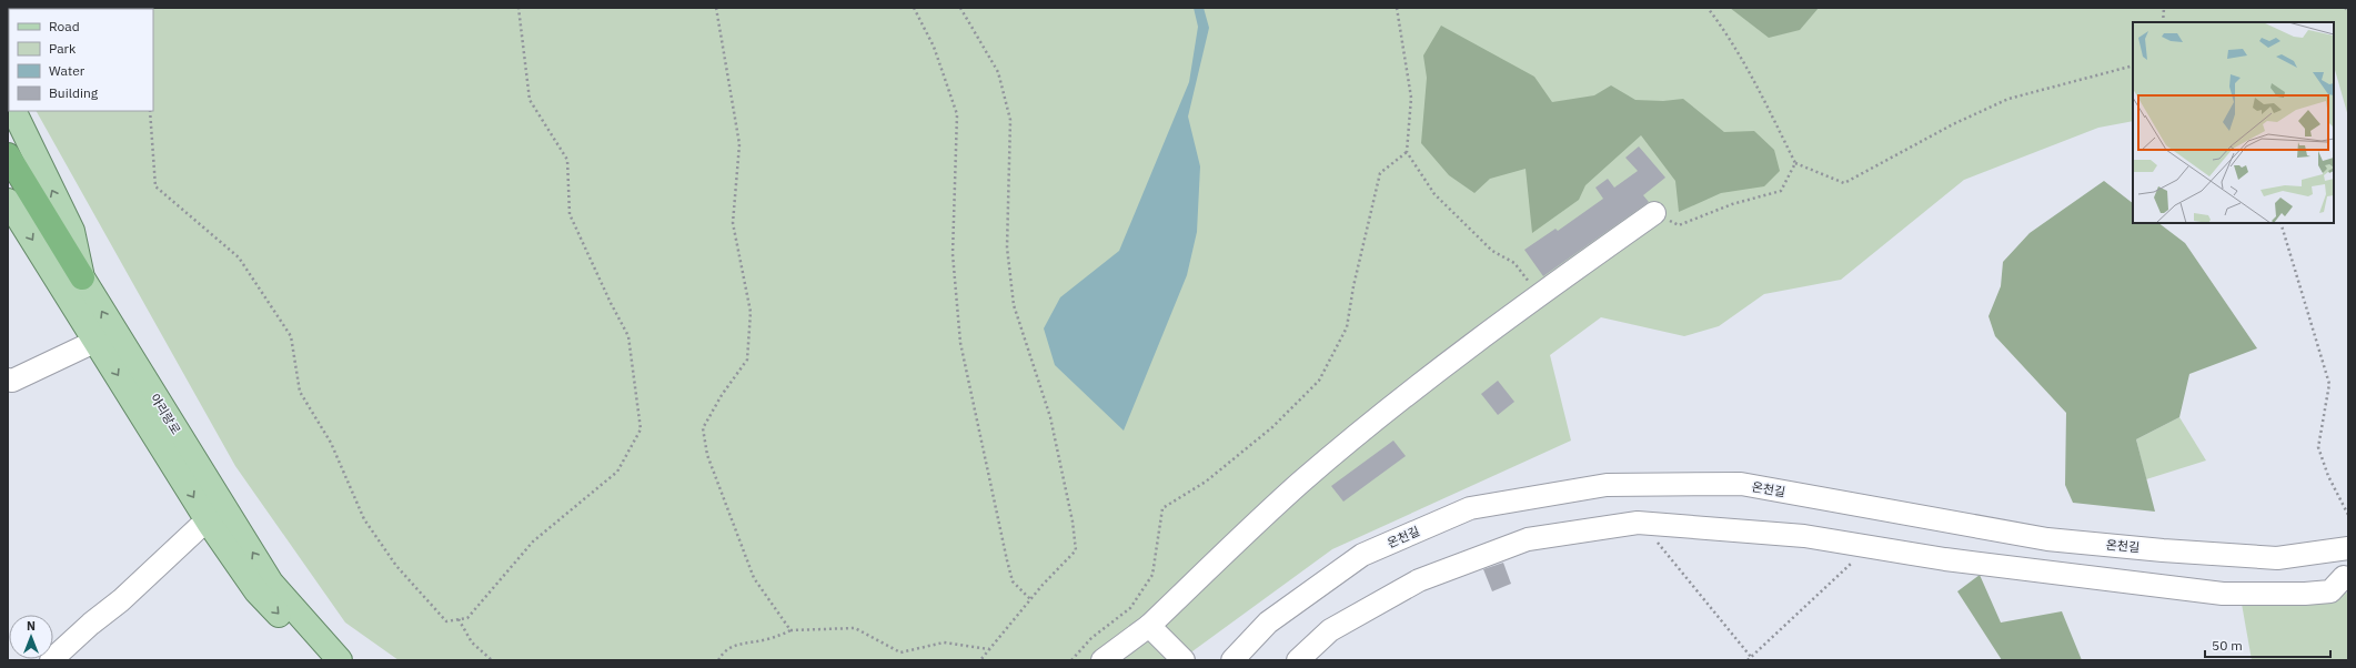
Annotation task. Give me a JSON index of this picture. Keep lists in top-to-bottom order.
{
  "streets": {
    "highway": ["아리랑로"],
    "street": ["온천길"]
  },
  "legend": [
    "Road",
    "Park",
    "Water",
    "Building"
  ],
  "scale_bar": "50 m",
  "north": "top"
}
